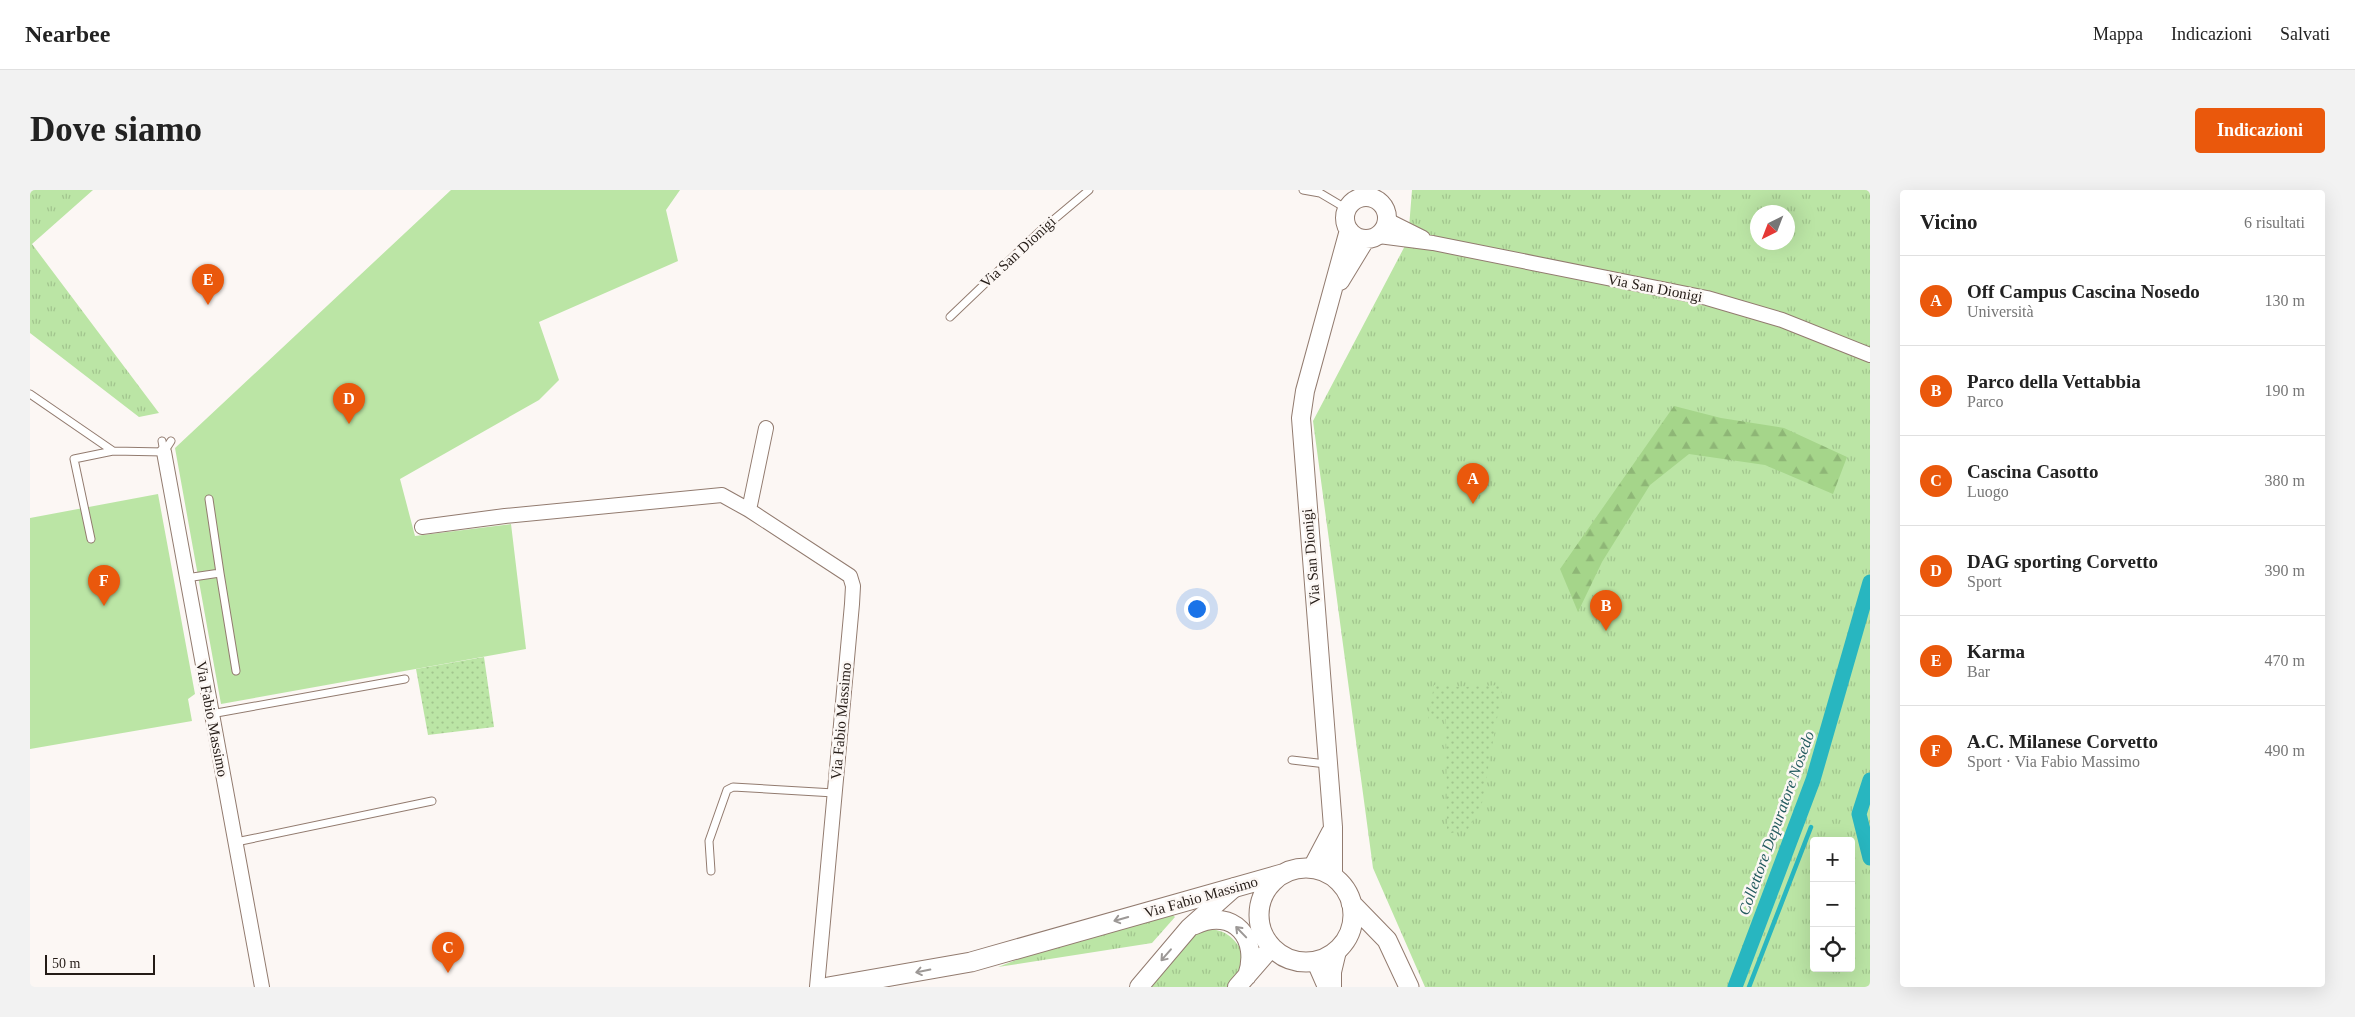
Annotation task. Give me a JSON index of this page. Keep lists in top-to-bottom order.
{
  "streets": {
    "main road": ["Via Fabio Massimo"],
    "street": ["Via San Dionigi"]
  },
  "crossings": [
    ["Via San Dionigi", "Via Fabio Massimo"]
  ],
  "water": ["Collettore Depuratore Nosedo"],
  "scale_bar": "50 m",
  "north": "bottom left",
  "page": {
    "header": "Nearbee",
    "nav": ["Mappa", "Indicazioni", "Salvati"],
    "buttons": "Indicazioni",
    "title": "Dove siamo",
    "heading": ["Vicino", "6 risultati"],
    "list": [
      {
        "mark": "A",
        "name": "Off Campus Cascina Nosedo",
        "note": "Università",
        "value": "130 m"
      },
      {
        "mark": "B",
        "name": "Parco della Vettabbia",
        "note": "Parco",
        "value": "190 m"
      },
      {
        "mark": "C",
        "name": "Cascina Casotto",
        "note": "Luogo",
        "value": "380 m"
      },
      {
        "mark": "D",
        "name": "DAG sporting Corvetto",
        "note": "Sport",
        "value": "390 m"
      },
      {
        "mark": "E",
        "name": "Karma",
        "note": "Bar",
        "value": "470 m"
      },
      {
        "mark": "F",
        "name": "A.C. Milanese Corvetto",
        "note": "Sport · Via Fabio Massimo",
        "value": "490 m"
      }
    ],
    "pins": [
      "E",
      "D",
      "A",
      "F",
      "B",
      "C"
    ],
    "map_buttons": ["+", "−"],
    "scale": "50 m"
  }
}
